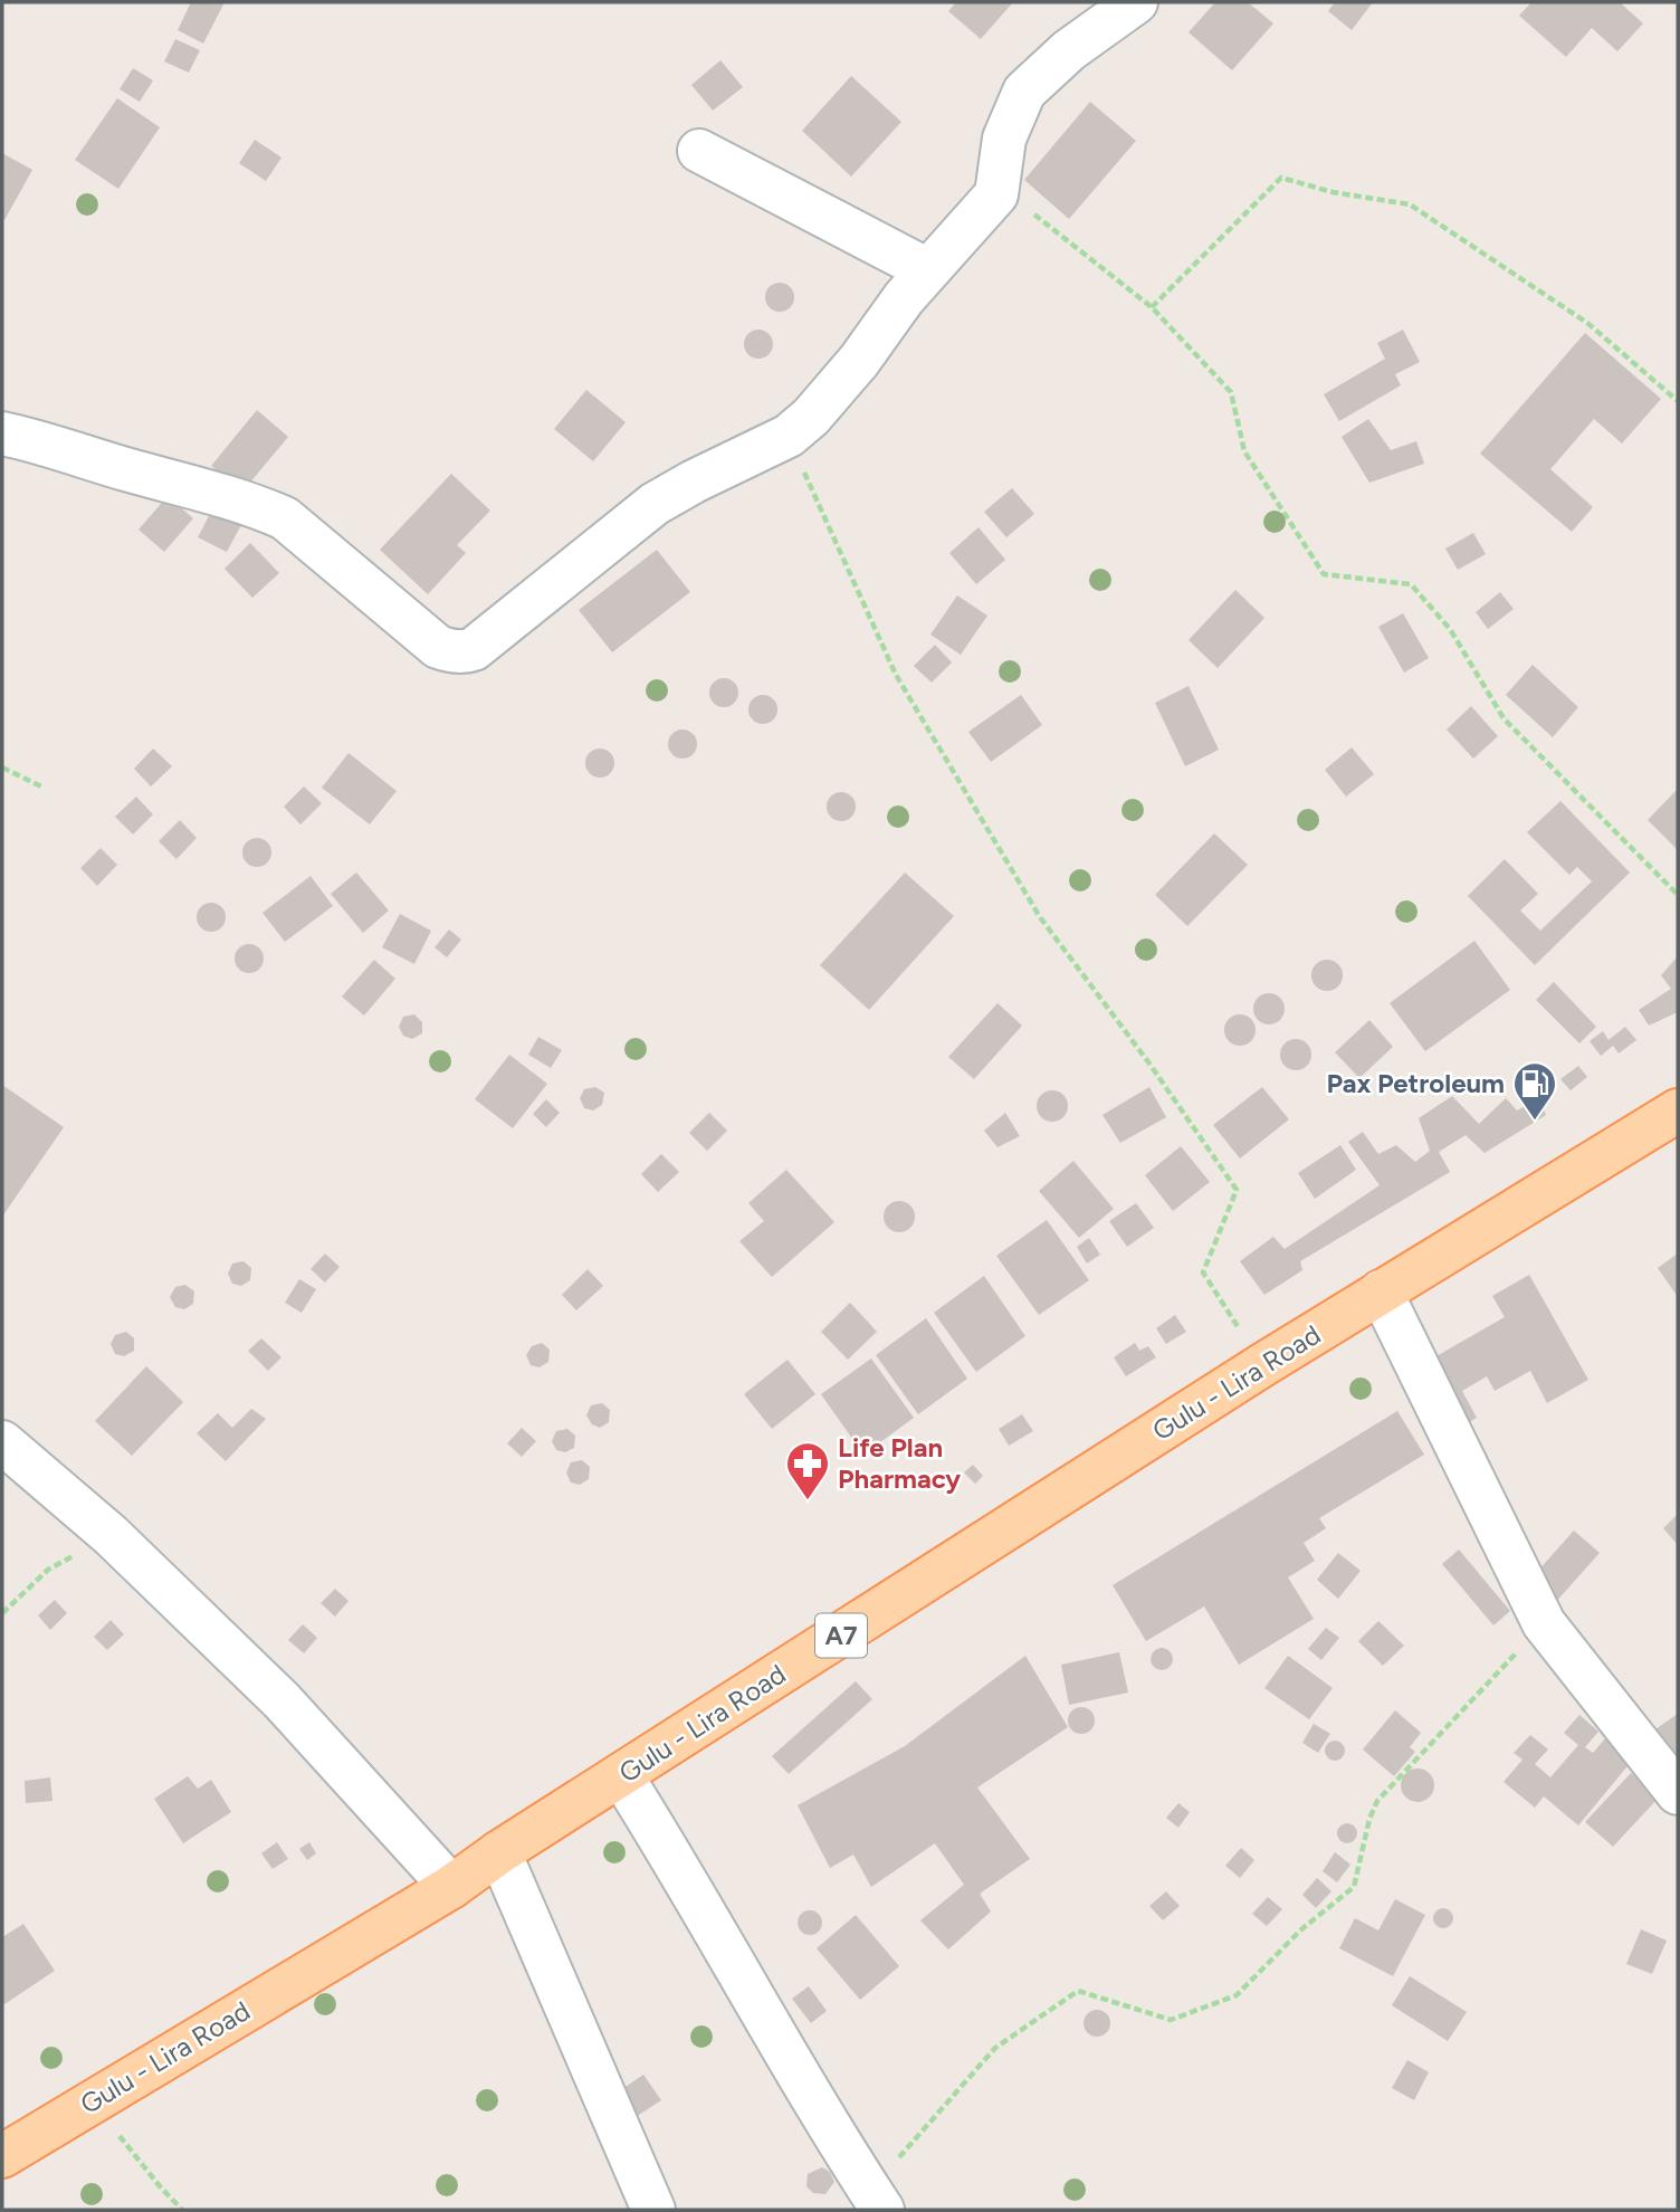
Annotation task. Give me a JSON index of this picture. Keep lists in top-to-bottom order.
{
  "streets": {
    "main road": ["Gulu - Lira Road", "A7"]
  },
  "places": {
    "fuel station": ["Pax Petroleum"],
    "pharmacy": ["Life Plan Pharmacy"]
  }
}
